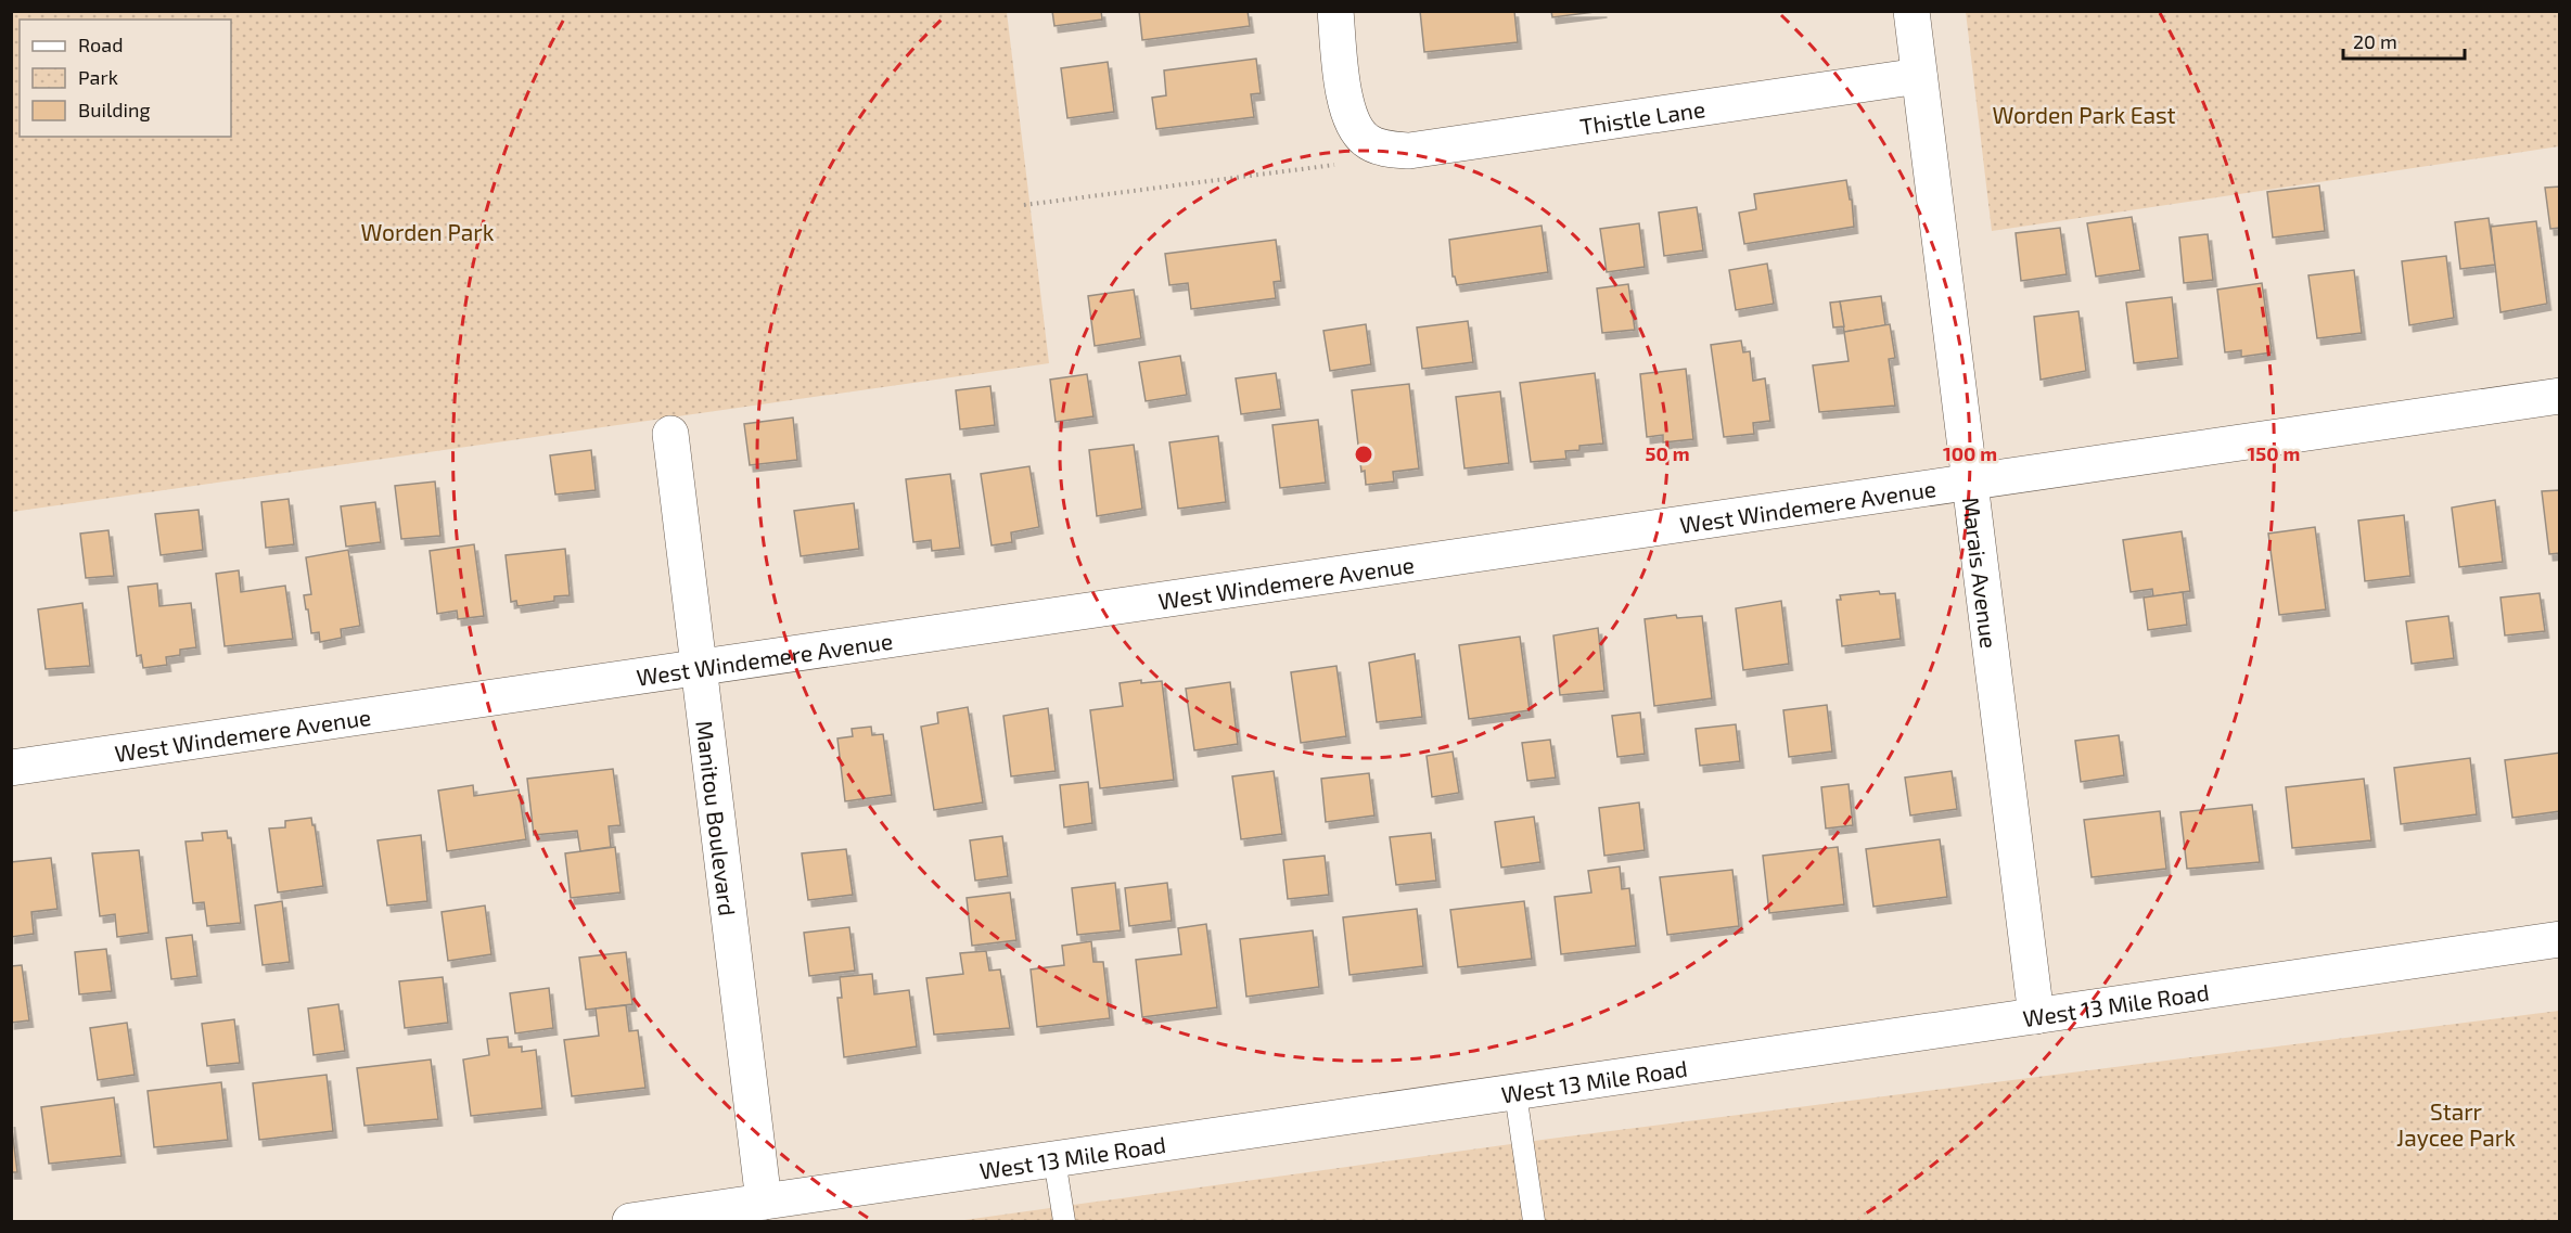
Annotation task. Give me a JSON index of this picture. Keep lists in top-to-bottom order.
{
  "streets": {
    "street": [
      "Thistle Lane",
      "West Windemere Avenue",
      "Marais Avenue",
      "Manitou Boulevard",
      "West 13 Mile Road"
    ]
  },
  "crossings": [
    ["Thistle Lane", "Marais Avenue"],
    ["West Windemere Avenue", "Marais Avenue"],
    ["West Windemere Avenue", "Manitou Boulevard"],
    ["Marais Avenue", "West 13 Mile Road"],
    ["Manitou Boulevard", "West 13 Mile Road"]
  ],
  "parks": ["Worden Park East", "Worden Park", "Starr Jaycee Park"],
  "legend": ["Road", "Park", "Building"],
  "scale_bar": "20 m",
  "rings": ["50 m", "100 m", "150 m"]
}
